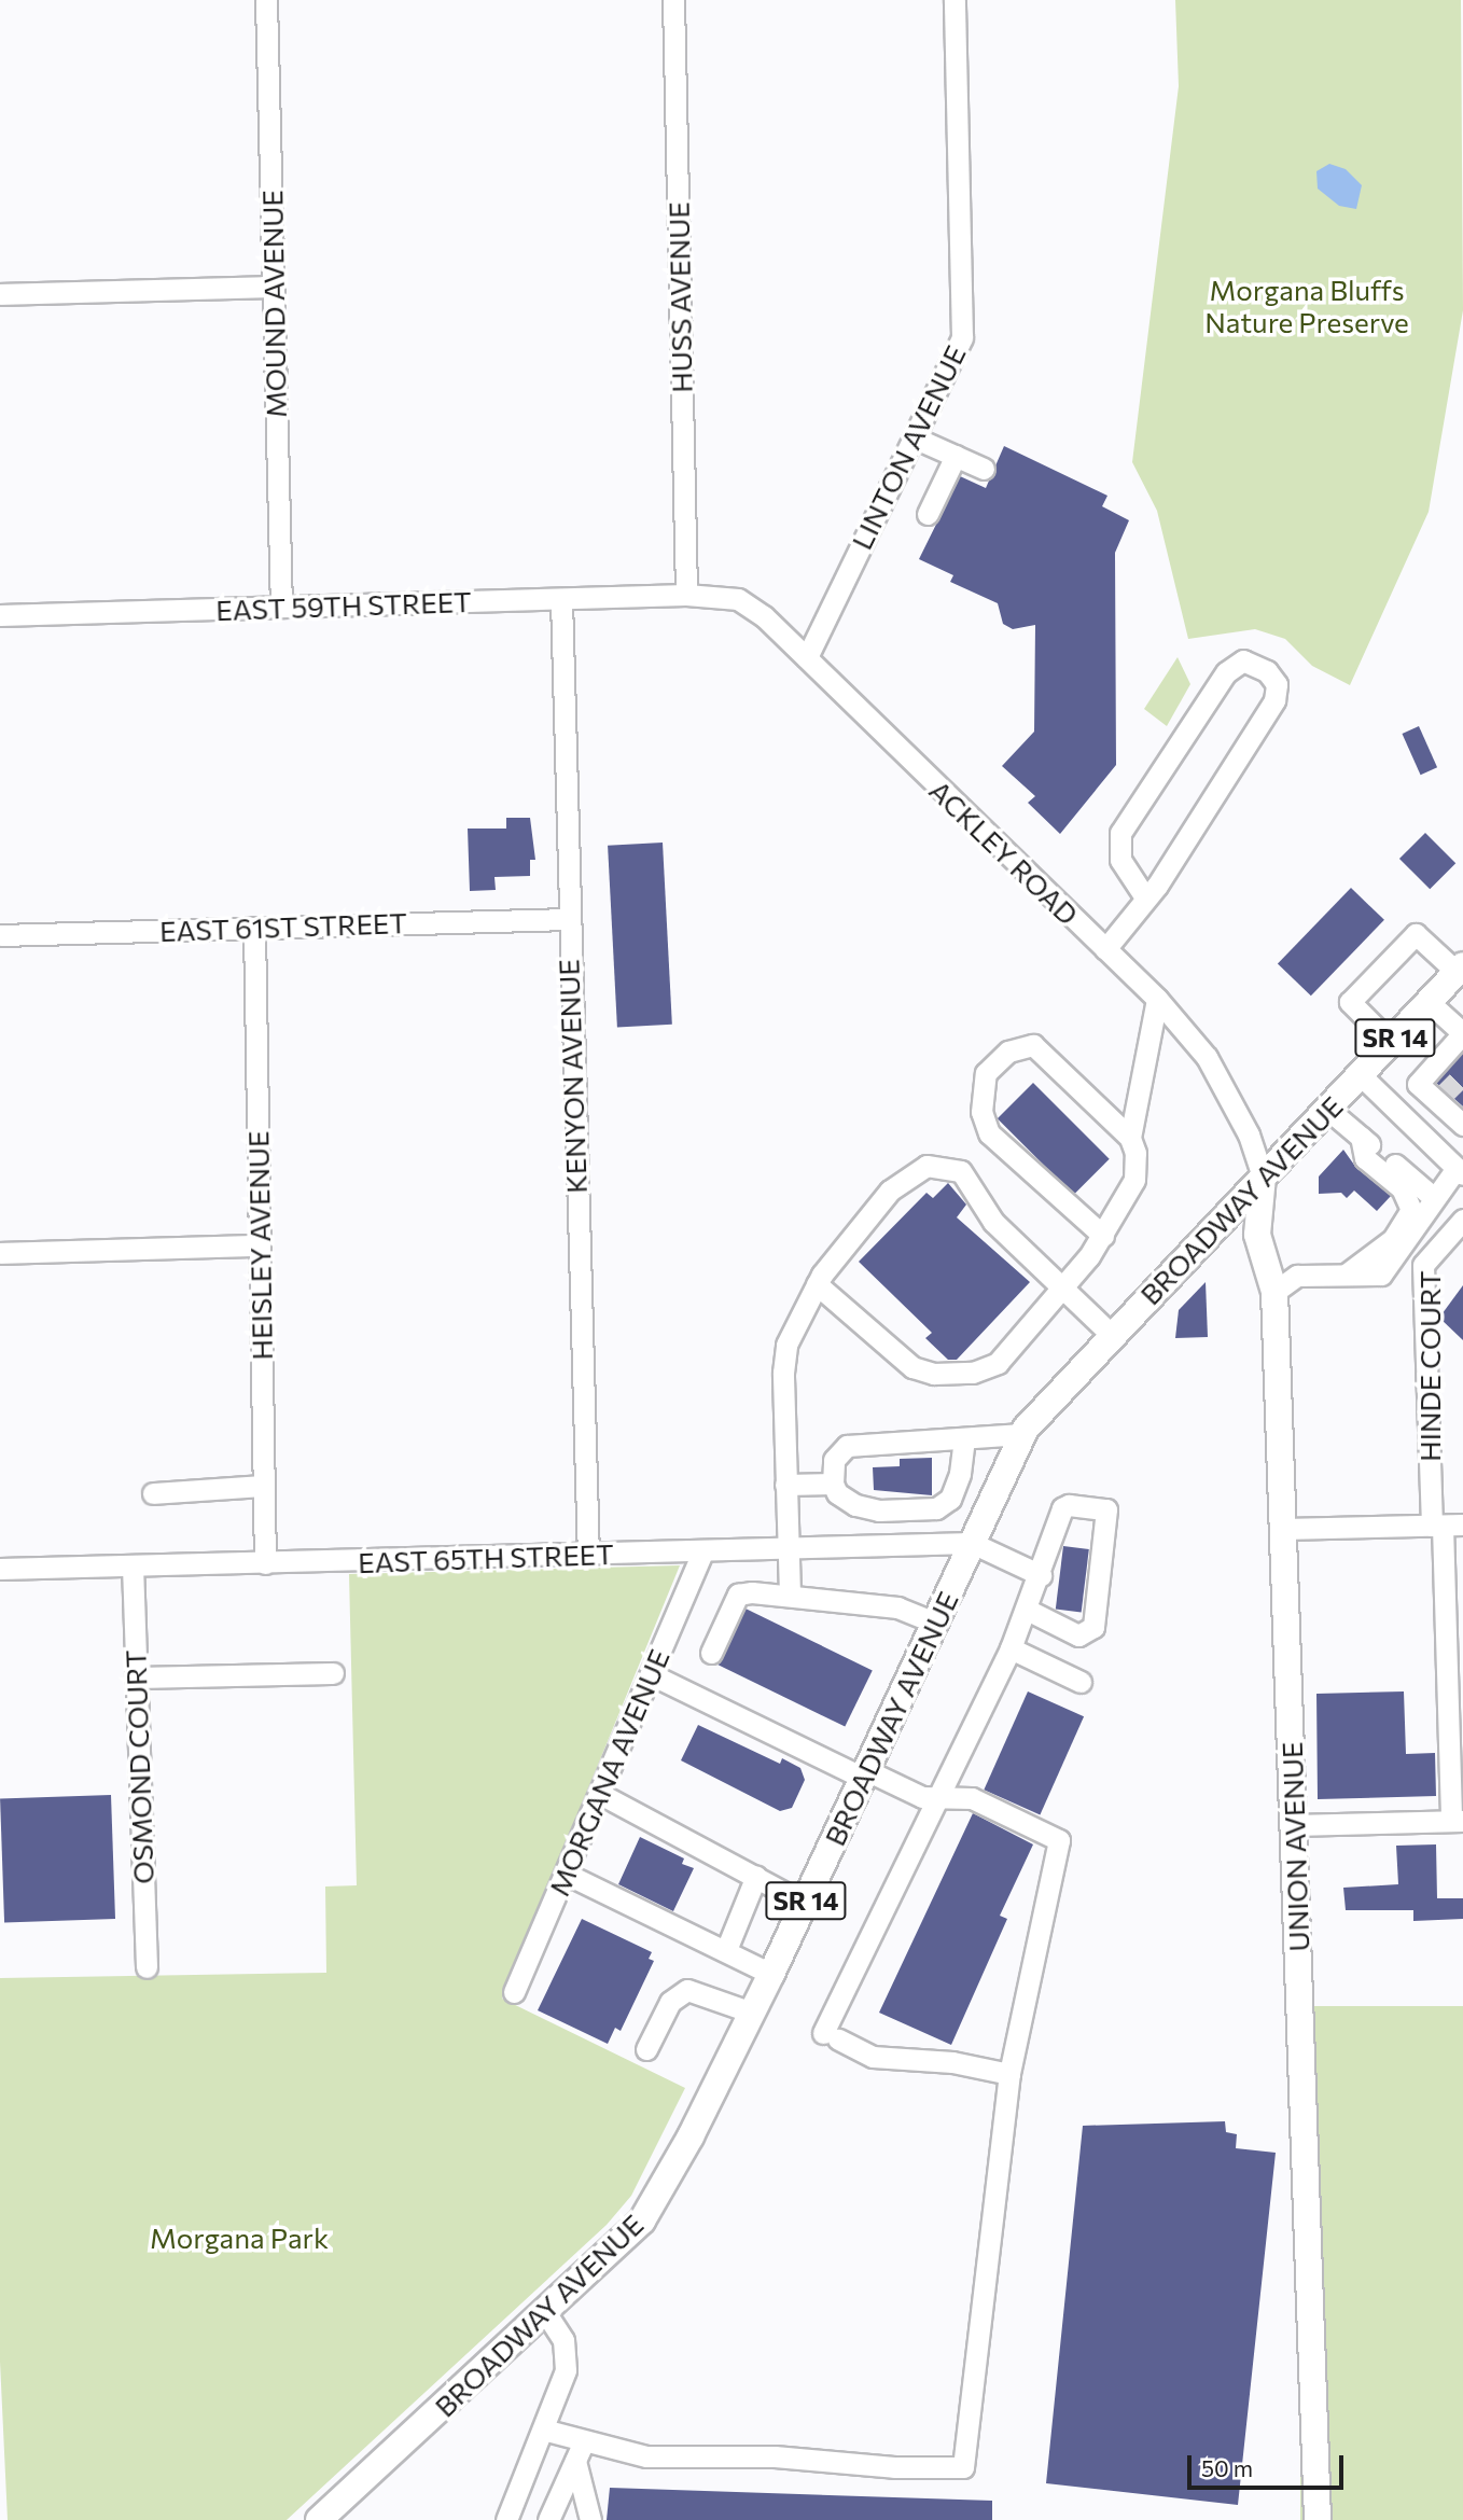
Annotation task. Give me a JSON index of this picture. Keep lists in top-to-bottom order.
{
  "streets": {
    "main road": ["SR 14", "BROADWAY AVENUE", "UNION AVENUE"],
    "street": [
      "HUSS AVENUE",
      "MOUND AVENUE",
      "LINTON AVENUE",
      "EAST 59TH STREET",
      "ACKLEY ROAD",
      "EAST 61ST STREET",
      "KENYON AVENUE",
      "HEISLEY AVENUE",
      "HINDE COURT",
      "EAST 65TH STREET",
      "OSMOND COURT",
      "MORGANA AVENUE"
    ]
  },
  "crossings": [
    ["HUSS AVENUE", "EAST 59TH STREET"],
    ["HUSS AVENUE", "ACKLEY ROAD"],
    ["MOUND AVENUE", "EAST 59TH STREET"],
    ["LINTON AVENUE", "ACKLEY ROAD"],
    ["EAST 59TH STREET", "ACKLEY ROAD"],
    ["EAST 59TH STREET", "KENYON AVENUE"],
    ["ACKLEY ROAD", "BROADWAY AVENUE"],
    ["ACKLEY ROAD", "UNION AVENUE"],
    ["EAST 61ST STREET", "KENYON AVENUE"],
    ["EAST 61ST STREET", "HEISLEY AVENUE"],
    ["KENYON AVENUE", "EAST 65TH STREET"],
    ["BROADWAY AVENUE", "EAST 65TH STREET"],
    ["BROADWAY AVENUE", "UNION AVENUE"],
    ["HEISLEY AVENUE", "EAST 65TH STREET"],
    ["EAST 65TH STREET", "OSMOND COURT"],
    ["EAST 65TH STREET", "MORGANA AVENUE"]
  ],
  "parks": ["Morgana Bluffs Nature Preserve", "Morgana Park"],
  "scale_bar": "50 m"
}
